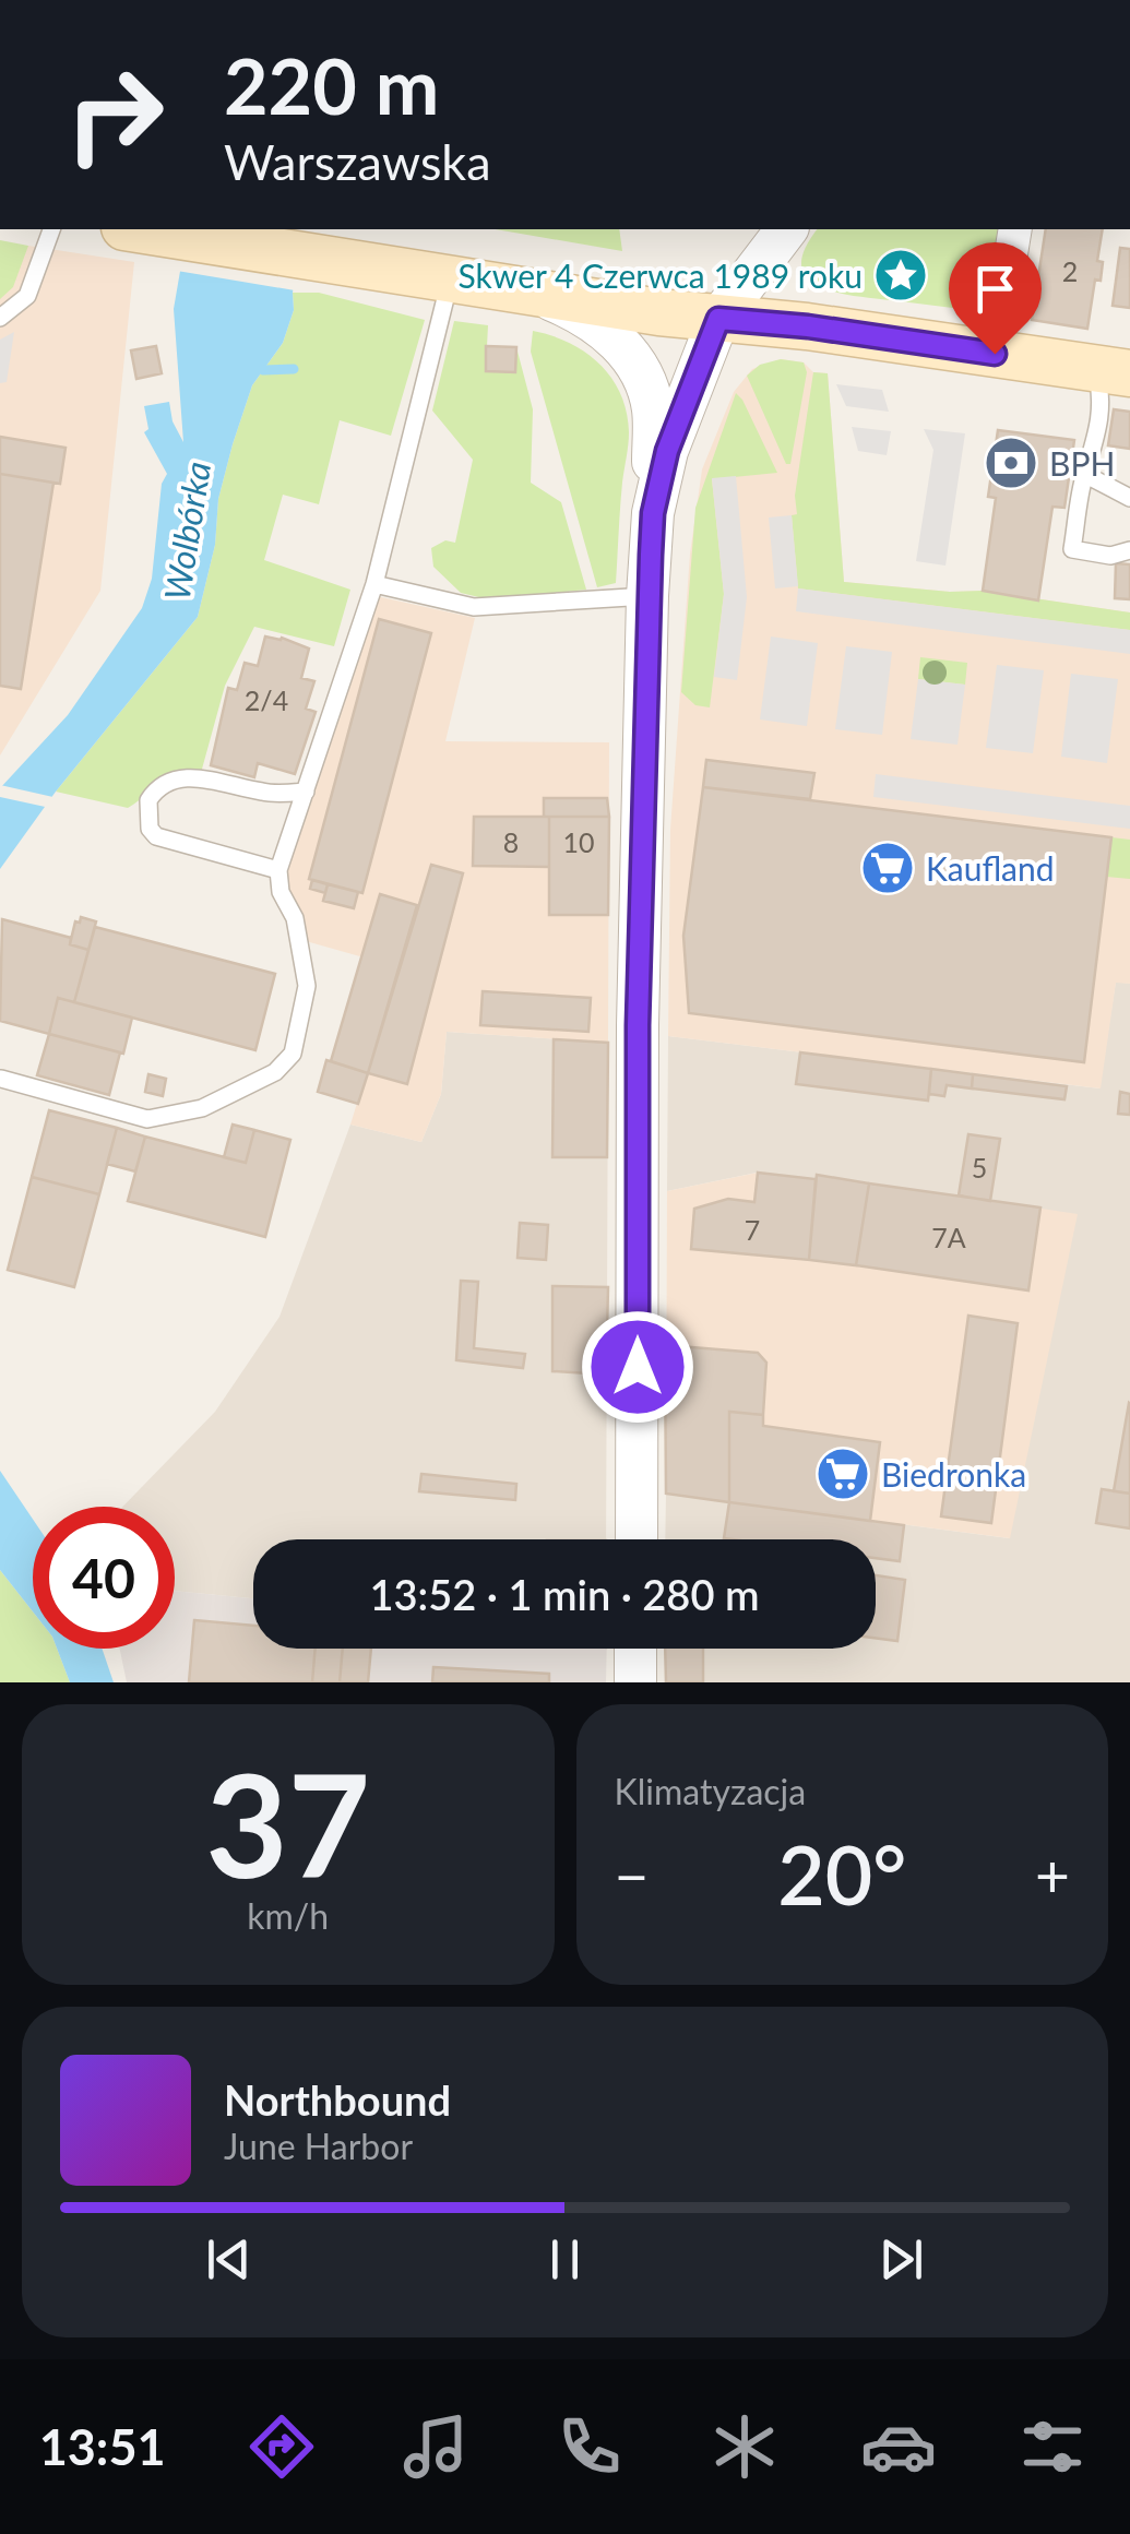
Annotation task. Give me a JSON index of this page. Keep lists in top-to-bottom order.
{
  "water": ["Wolbórka"],
  "places": {
    "place": ["Skwer 4 Czerwca 1989 roku"],
    "bank": ["BPH"],
    "supermarket": ["Kaufland", "Biedronka"]
  },
  "house_numbers": [
    "2",
    "2/4",
    "8",
    "10",
    "5",
    "7",
    "7A"
  ],
  "page": {
    "turn": ["220 m", "Warszawska"],
    "limit": "40",
    "trip": "13:52 · 1 min · 280 m",
    "tile": [
      ["37", "km/h"],
      "Klimatyzacja"
    ],
    "heat": ["−", "20°", "+"],
    "song": ["Northbound", "June Harbor"],
    "tabs": "13:51"
  }
}
